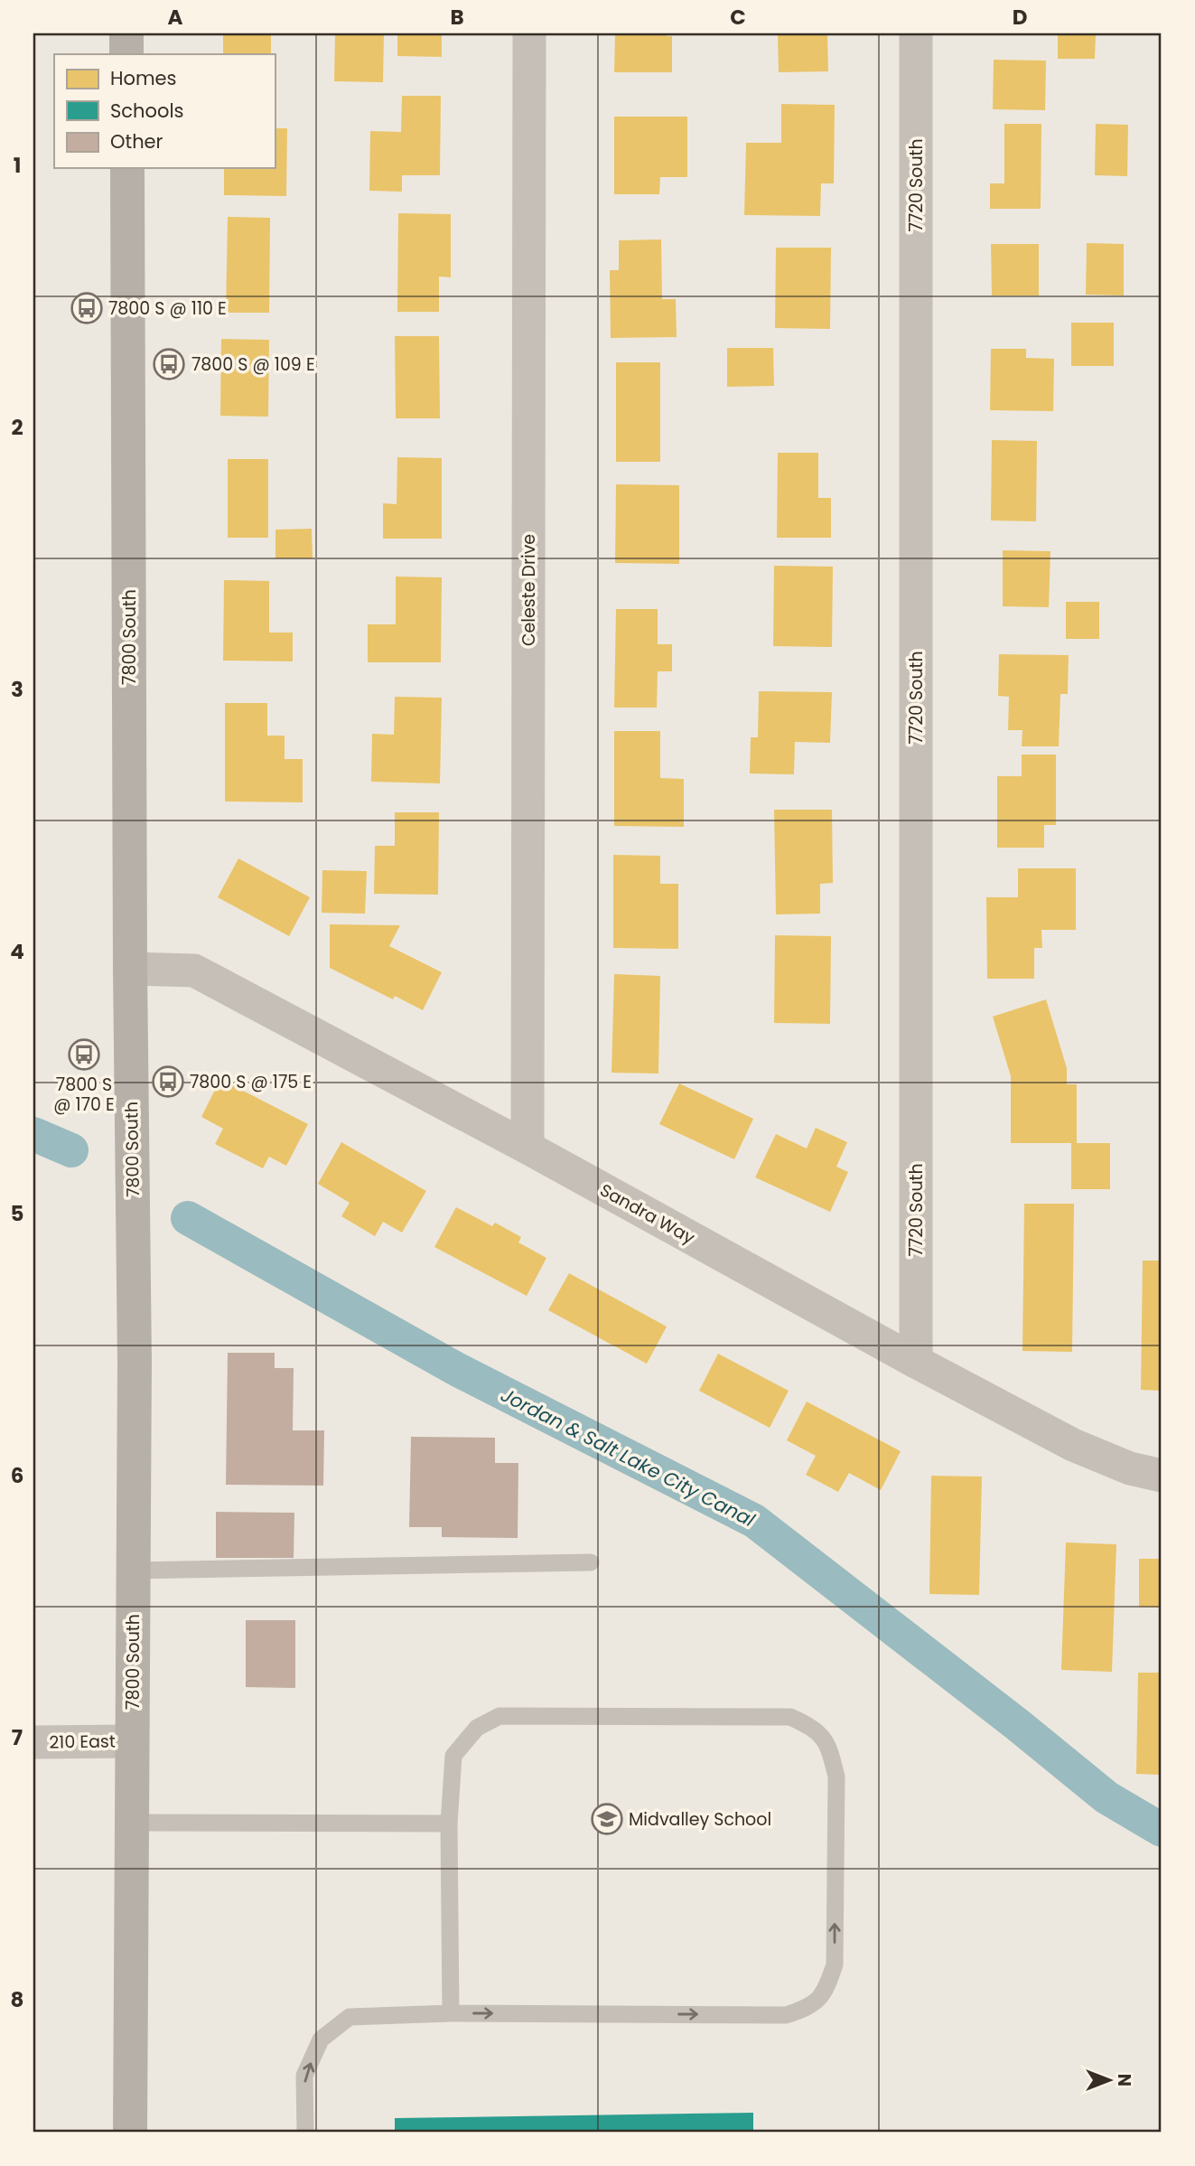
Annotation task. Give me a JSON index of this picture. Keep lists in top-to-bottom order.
{
  "streets": {
    "main road": ["7800 South"],
    "street": [
      "7720 South",
      "Celeste Drive",
      "Sandra Way",
      "210 East"
    ]
  },
  "crossings": [
    ["7720 South", "Sandra Way"],
    ["Celeste Drive", "Sandra Way"],
    ["7800 South", "Sandra Way"],
    ["7800 South", "210 East"]
  ],
  "water": ["Jordan & Salt Lake City Canal"],
  "places": {
    "bus stop": [
      "7800 S @ 110 E",
      "7800 S @ 109 E",
      "7800 S @ 170 E",
      "7800 S @ 175 E"
    ],
    "school or university": ["Midvalley School"]
  },
  "legend": ["Homes", "Schools", "Other"],
  "north": "right",
  "grid": {
    "columns": [
      "A",
      "B",
      "C",
      "D"
    ],
    "rows": [
      "1",
      "2",
      "3",
      "4",
      "5",
      "6",
      "7",
      "8"
    ]
  }
}
